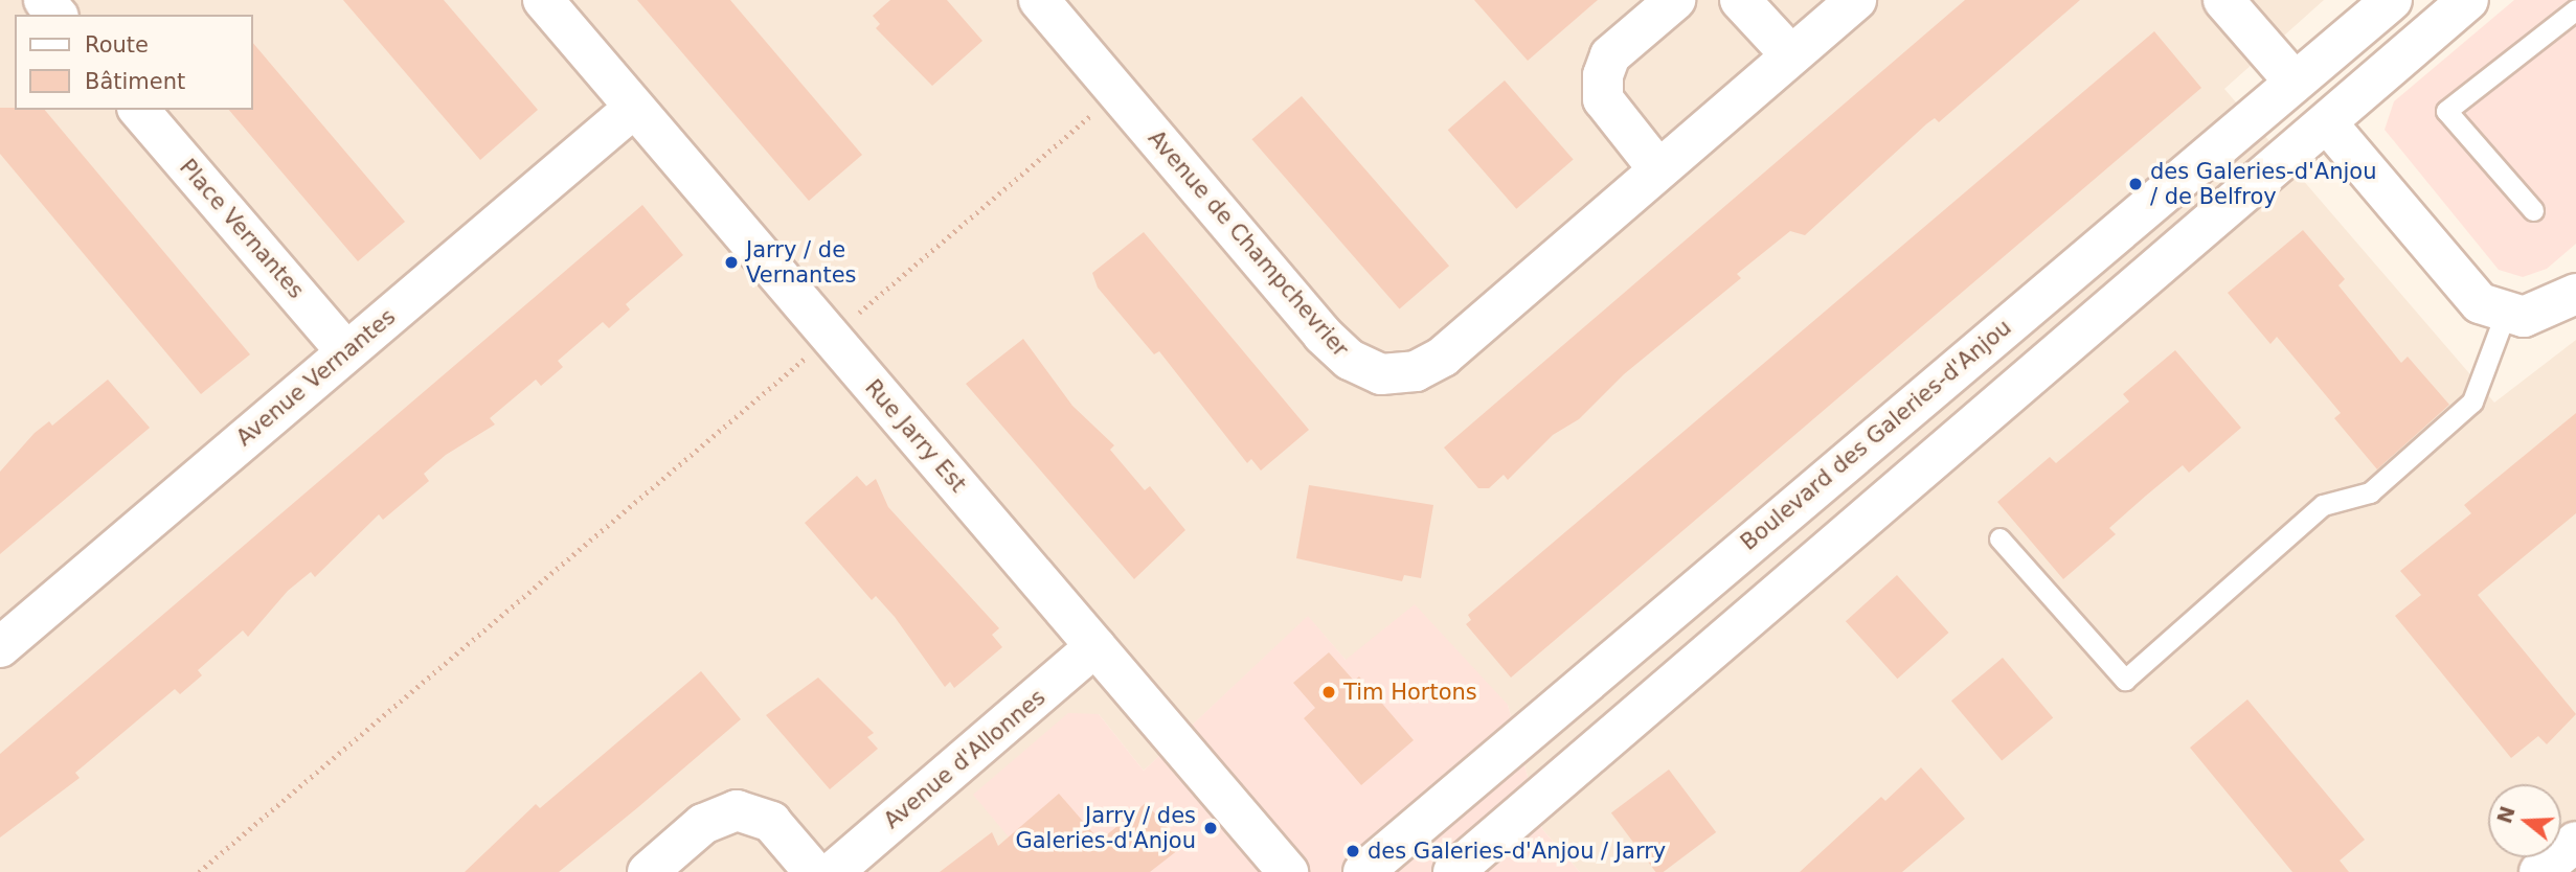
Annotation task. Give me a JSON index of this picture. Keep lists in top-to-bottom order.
{
  "streets": {
    "street": [
      "Place Vernantes",
      "Avenue de Champchevrier",
      "Avenue Vernantes",
      "Boulevard des Galeries-d'Anjou",
      "Rue Jarry Est",
      "Avenue d'Allonnes"
    ]
  },
  "crossings": [
    ["Place Vernantes", "Avenue Vernantes"],
    ["Avenue Vernantes", "Rue Jarry Est"],
    ["Rue Jarry Est", "Avenue d'Allonnes"]
  ],
  "places": [
    "des Galeries-d'Anjou / de Belfroy",
    "Jarry / de Vernantes",
    "Tim Hortons",
    "Jarry / des Galeries-d'Anjou",
    "des Galeries-d'Anjou / Jarry"
  ],
  "legend": ["Route", "Bâtiment"],
  "north": "left"
}
